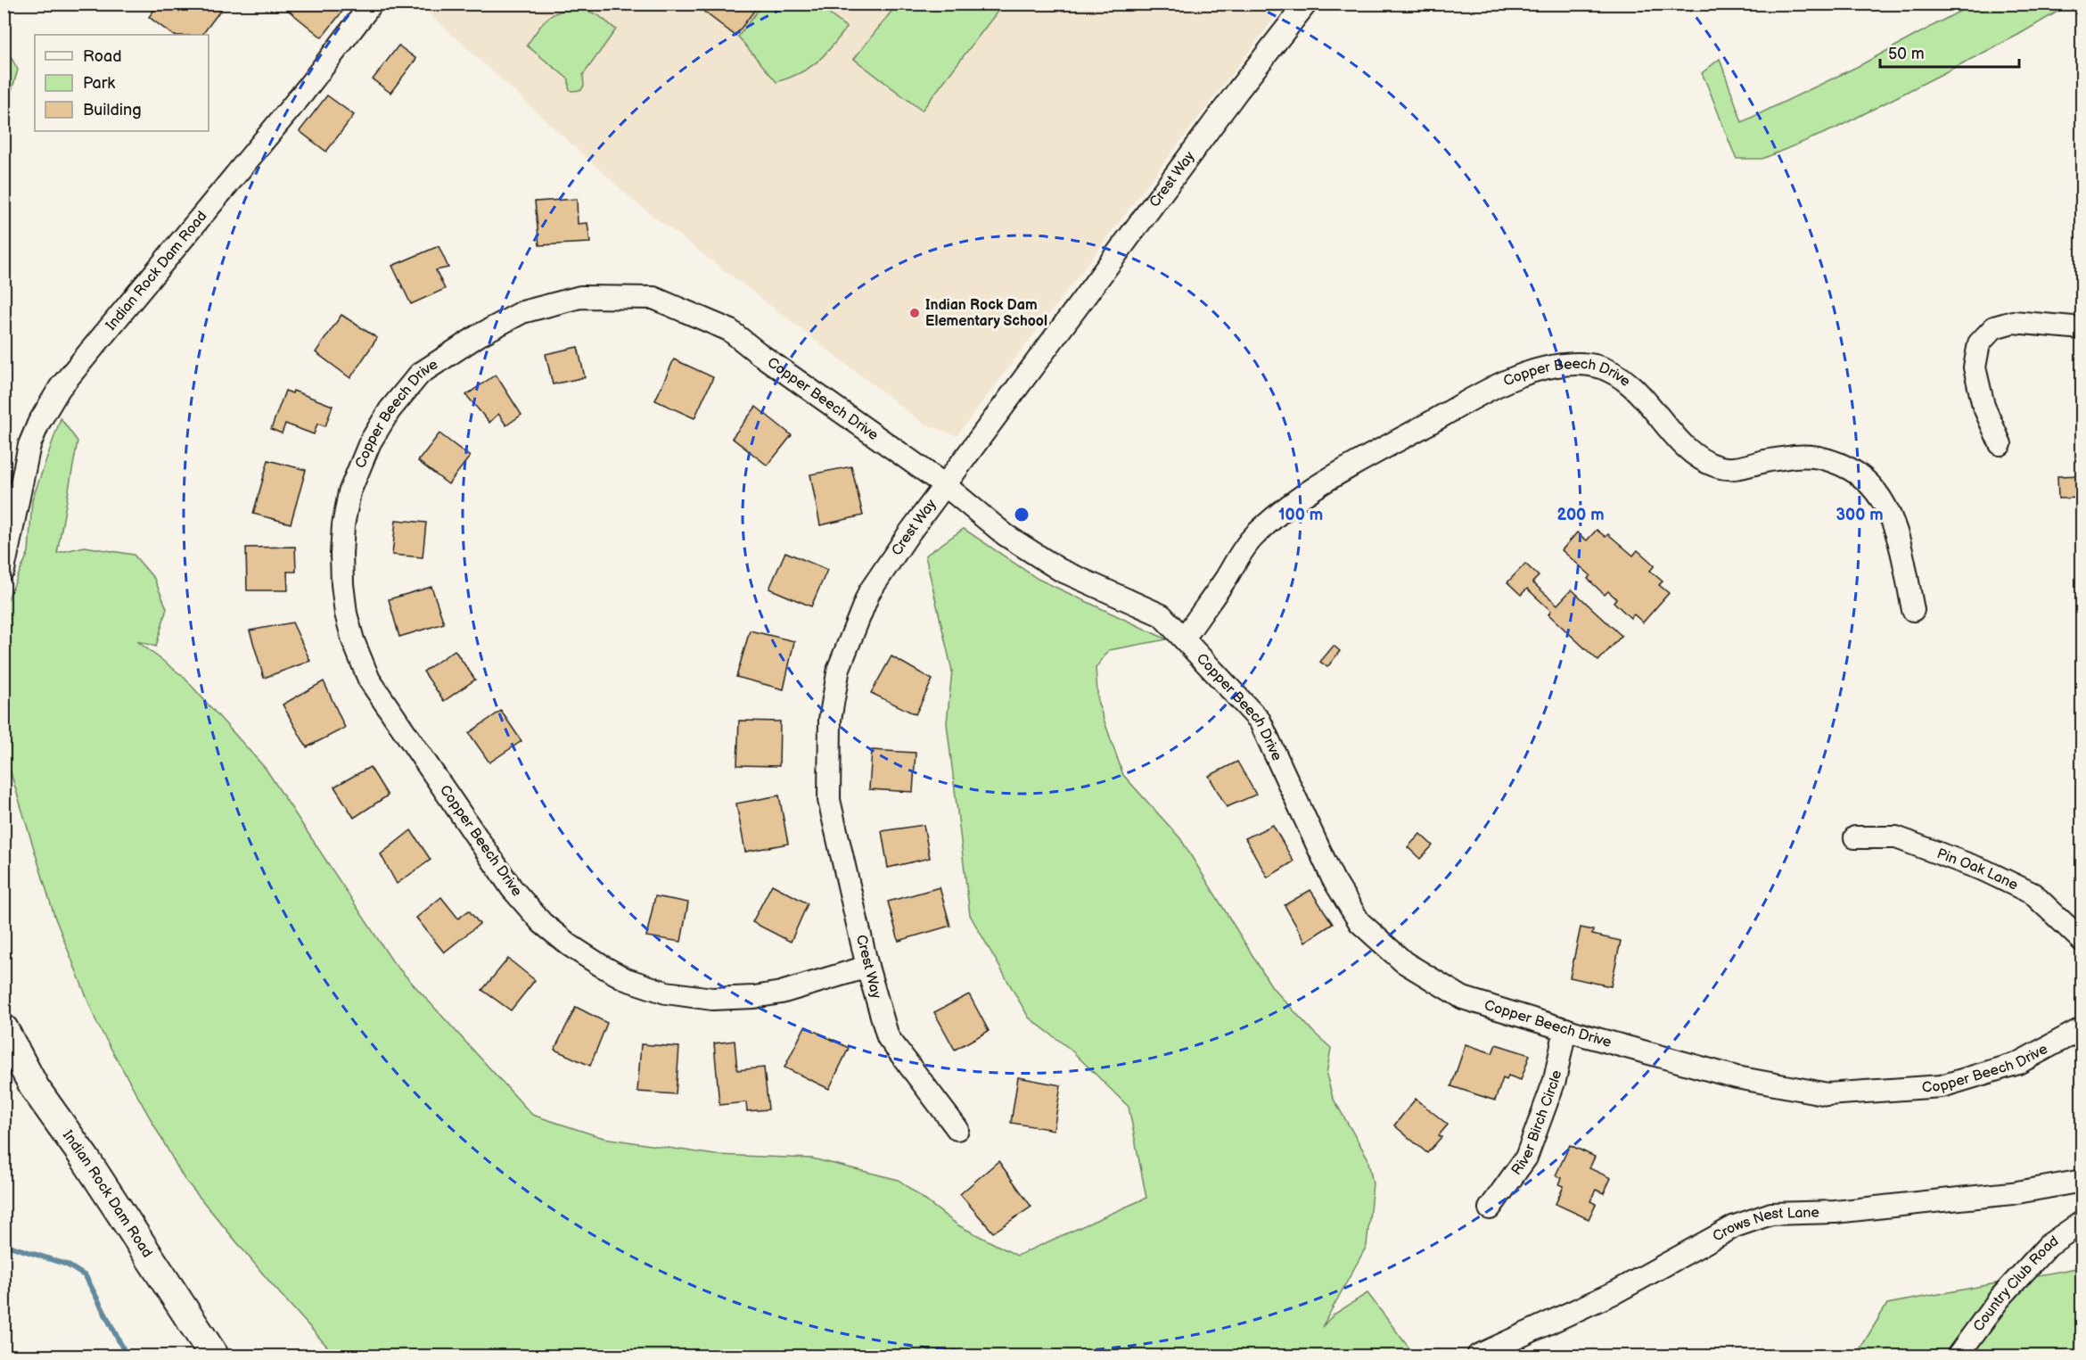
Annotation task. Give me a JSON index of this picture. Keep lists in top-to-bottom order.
{
  "streets": {
    "main road": ["Indian Rock Dam Road"],
    "street": [
      "Crest Way",
      "Copper Beech Drive",
      "Pin Oak Lane",
      "River Birch Circle",
      "Crows Nest Lane",
      "Country Club Road"
    ]
  },
  "crossings": [
    ["Crest Way", "Copper Beech Drive"],
    ["Copper Beech Drive", "River Birch Circle"]
  ],
  "places": ["Indian Rock Dam Elementary School"],
  "legend": ["Road", "Park", "Building"],
  "scale_bar": "50 m",
  "rings": ["100 m", "200 m", "300 m"]
}
